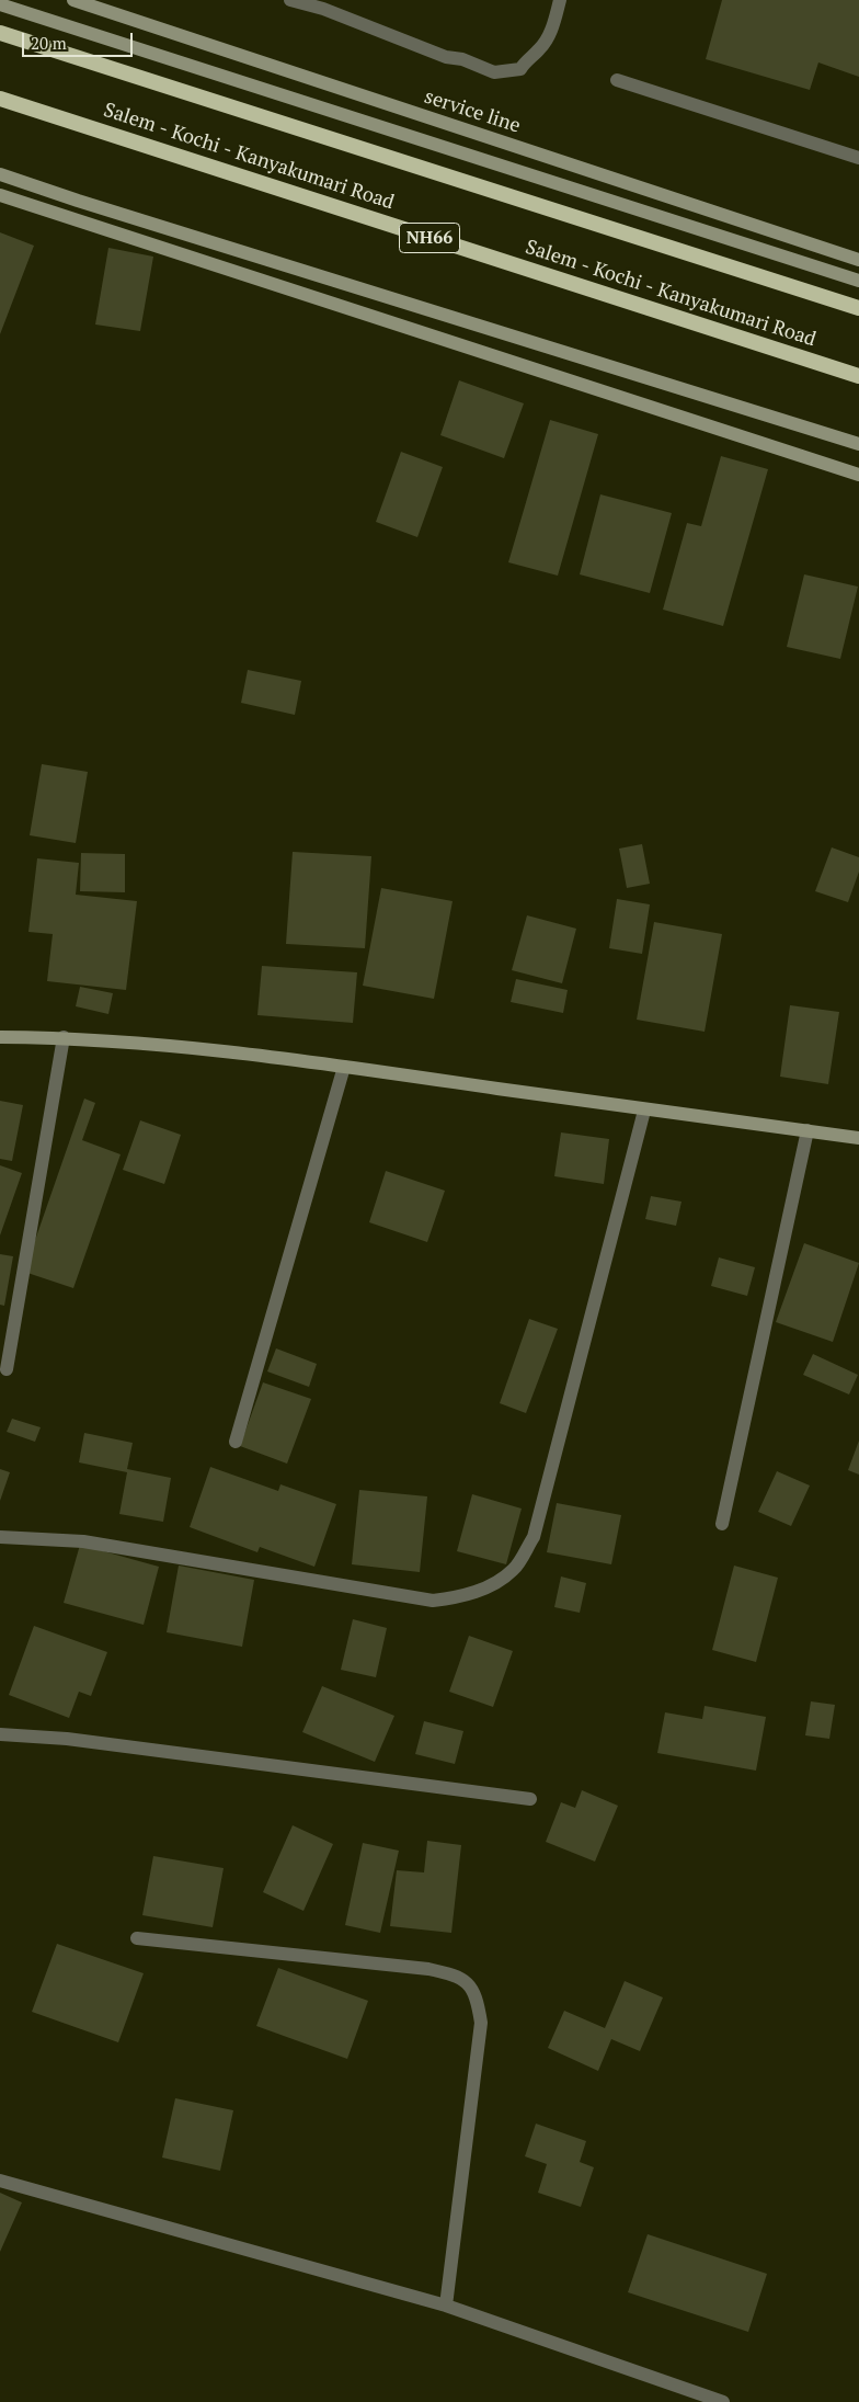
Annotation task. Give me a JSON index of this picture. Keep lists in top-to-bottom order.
{
  "streets": {
    "highway": ["Salem - Kochi - Kanyakumari Road", "NH66"],
    "main road": ["service line"]
  },
  "scale_bar": "20 m"
}
